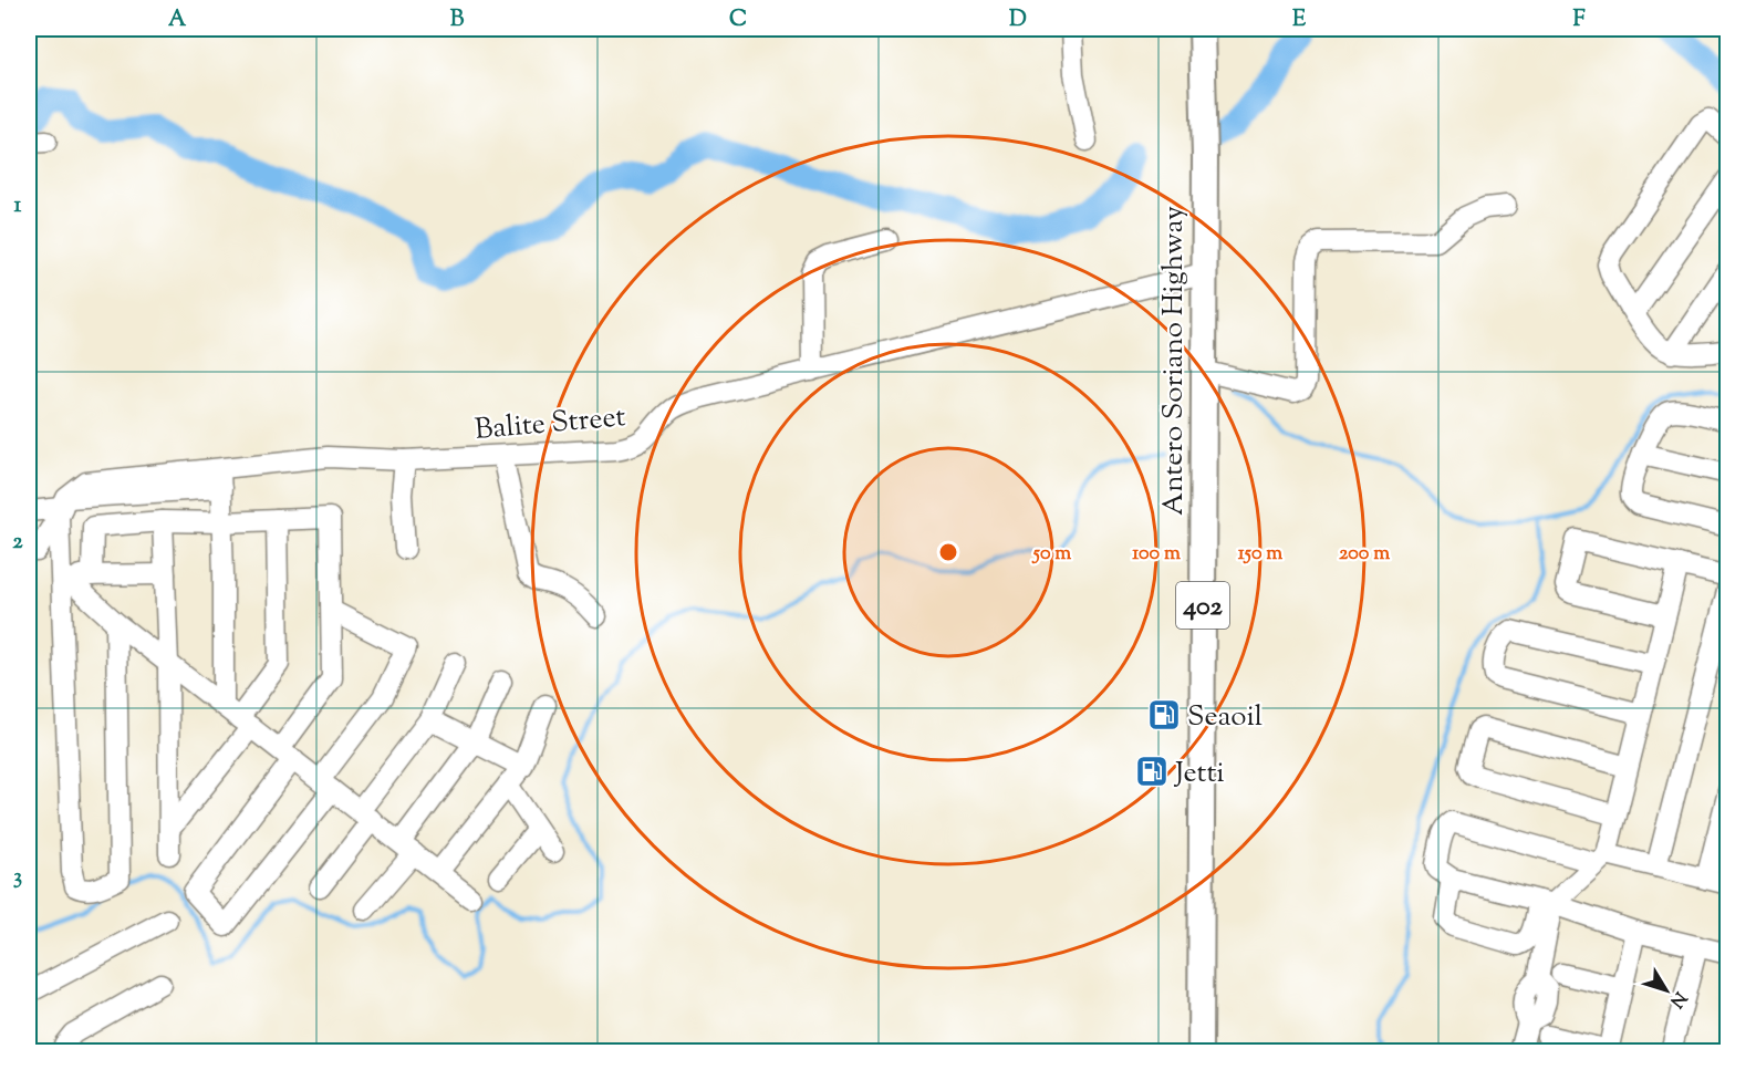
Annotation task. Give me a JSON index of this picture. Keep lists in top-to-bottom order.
{
  "streets": {
    "main road": ["Antero Soriano Highway", "402"],
    "street": ["Balite Street"]
  },
  "crossings": [
    ["Antero Soriano Highway", "Balite Street"]
  ],
  "places": {
    "fuel station": ["Seaoil", "Jetti"]
  },
  "north": "bottom right",
  "grid": {
    "columns": [
      "A",
      "B",
      "C",
      "D",
      "E",
      "F"
    ],
    "rows": ["1", "2", "3"]
  },
  "rings": [
    "50 m",
    "100 m",
    "150 m",
    "200 m"
  ]
}
